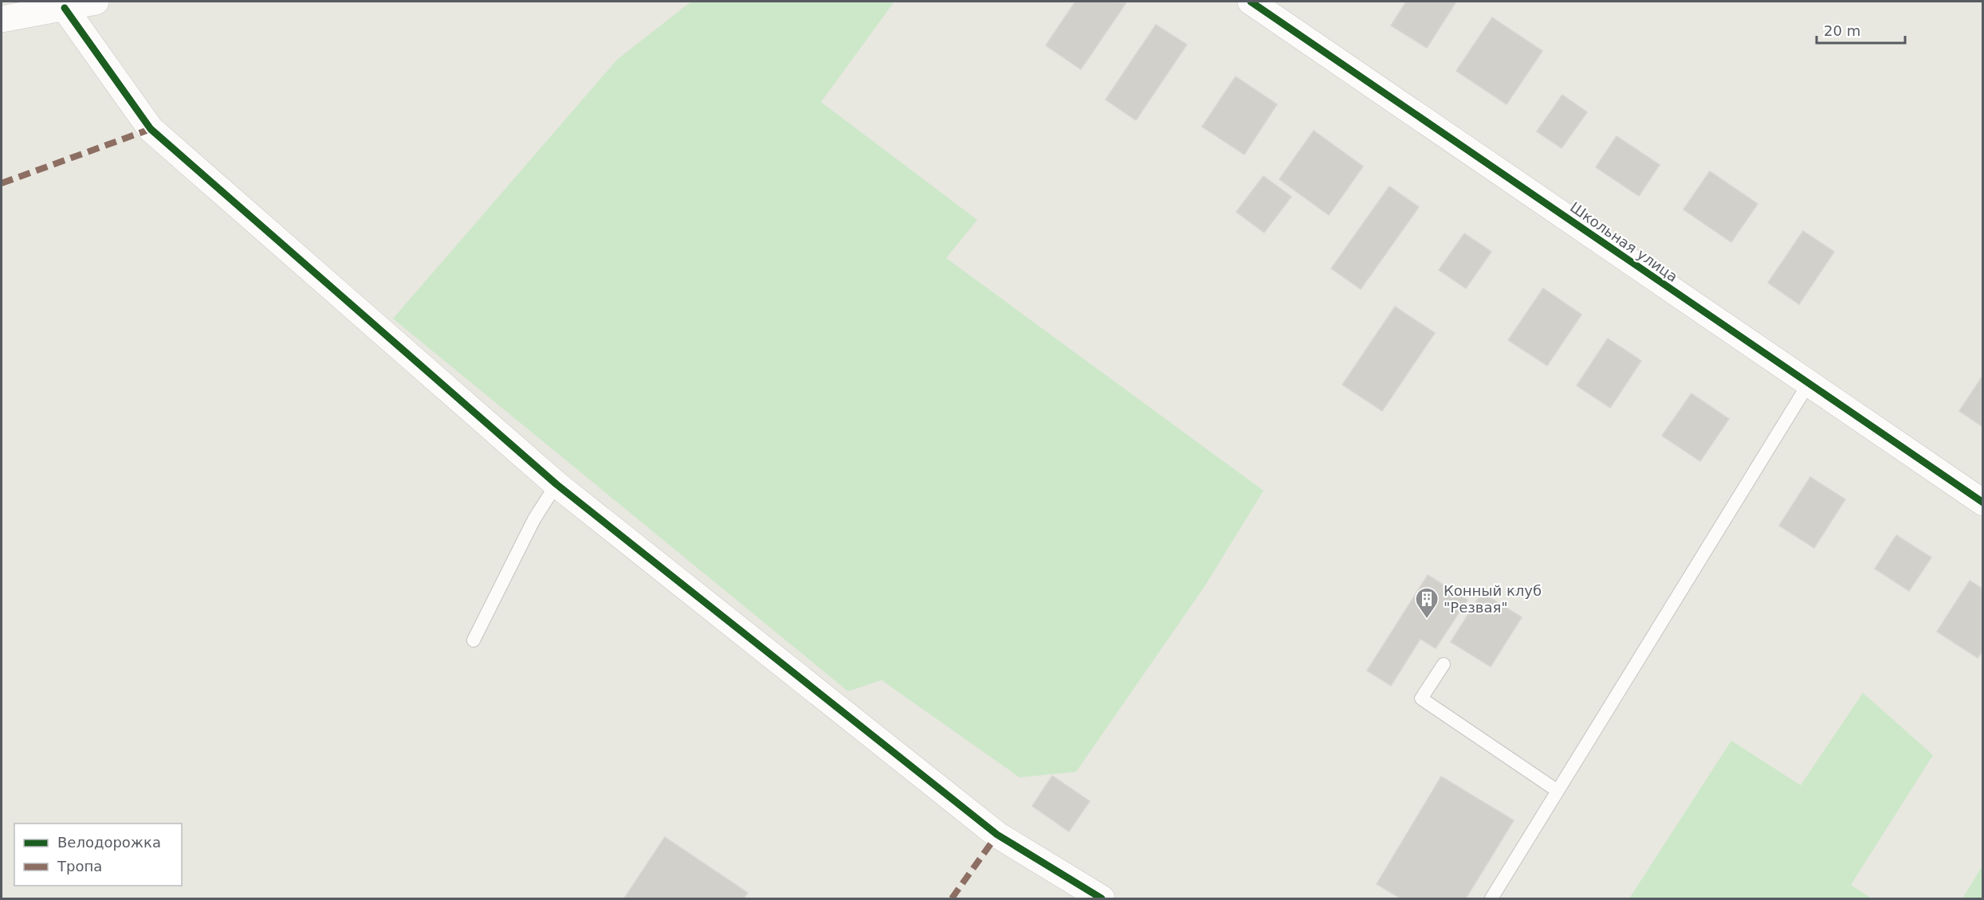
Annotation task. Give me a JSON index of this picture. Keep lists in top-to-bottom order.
{
  "streets": {
    "street": ["Школьная улица"]
  },
  "places": {
    "building": ["Конный клуб \"Резвая\""]
  },
  "legend": ["Велодорожка", "Тропа"],
  "scale_bar": "20 m"
}
